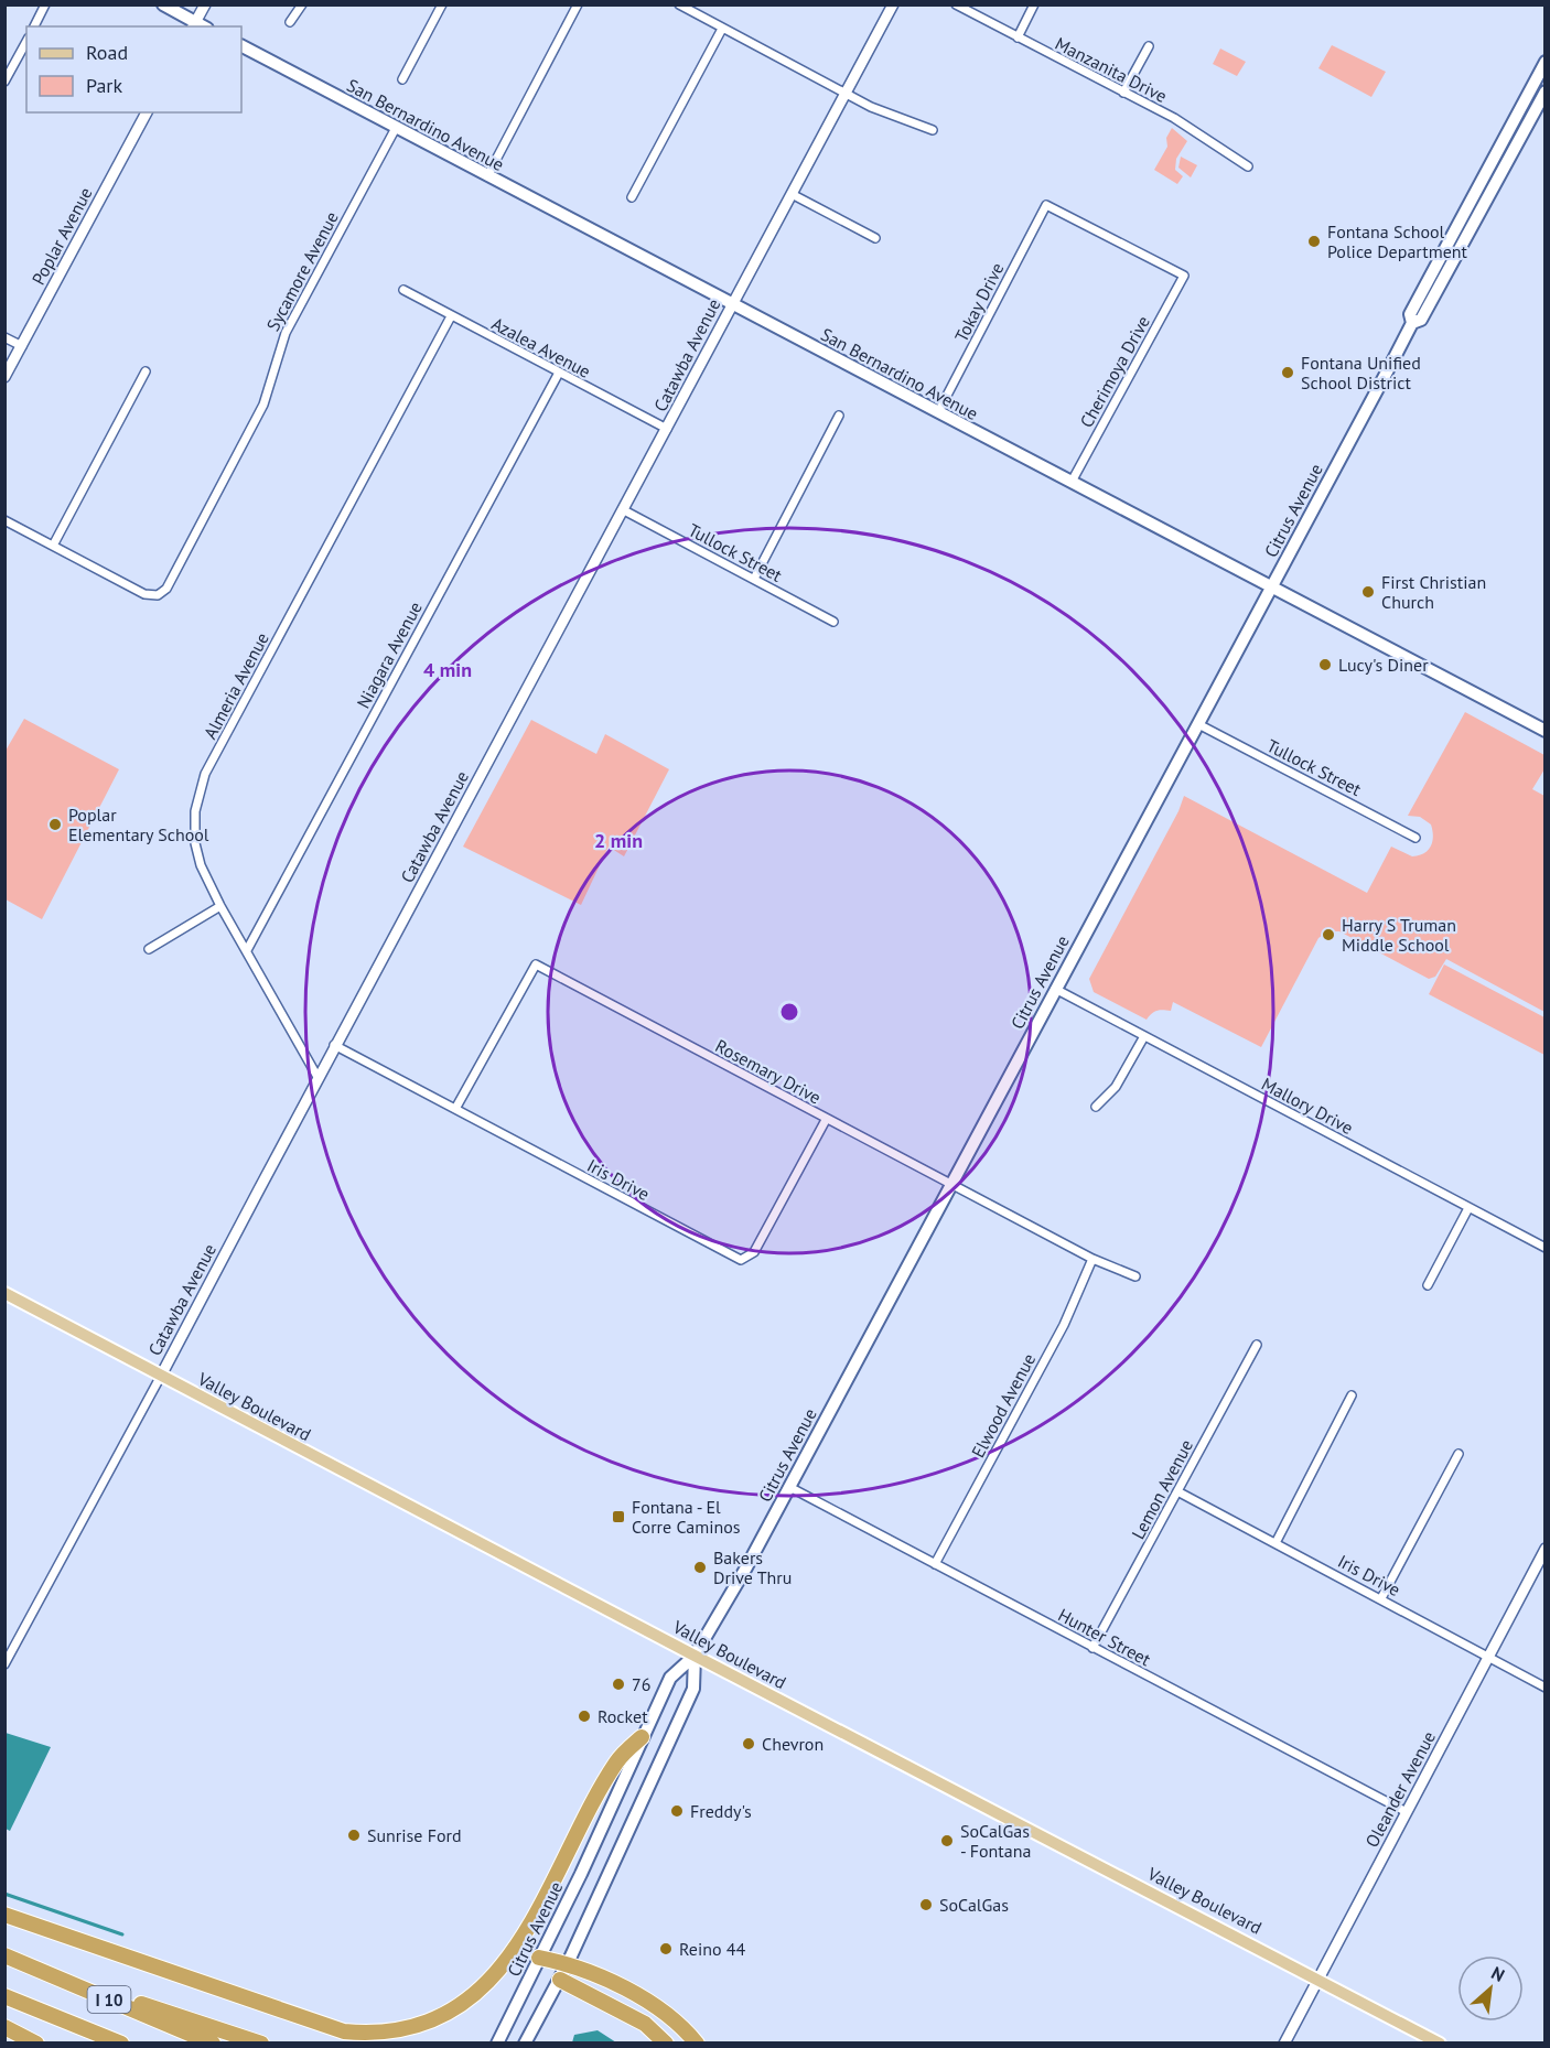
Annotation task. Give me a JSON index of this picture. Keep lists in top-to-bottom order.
{
  "streets": {
    "highway": ["I 10"],
    "main road": ["San Bernardino Avenue", "Citrus Avenue", "Valley Boulevard"],
    "street": [
      "Manzanita Drive",
      "Poplar Avenue",
      "Sycamore Avenue",
      "Tokay Drive",
      "Azalea Avenue",
      "Catawba Avenue",
      "Cherimoya Drive",
      "Tullock Street",
      "Niagara Avenue",
      "Almeria Avenue",
      "Rosemary Drive",
      "Mallory Drive",
      "Iris Drive",
      "Elwood Avenue",
      "Lemon Avenue",
      "Hunter Street",
      "Oleander Avenue"
    ]
  },
  "crossings": [
    ["San Bernardino Avenue", "Sycamore Avenue"],
    ["San Bernardino Avenue", "Tokay Drive"],
    ["San Bernardino Avenue", "Catawba Avenue"],
    ["San Bernardino Avenue", "Cherimoya Drive"],
    ["San Bernardino Avenue", "Citrus Avenue"],
    ["Tokay Drive", "Cherimoya Drive"],
    ["Azalea Avenue", "Catawba Avenue"],
    ["Azalea Avenue", "Niagara Avenue"],
    ["Azalea Avenue", "Almeria Avenue"],
    ["Catawba Avenue", "Tullock Street"],
    ["Catawba Avenue", "Almeria Avenue"],
    ["Catawba Avenue", "Iris Drive"],
    ["Catawba Avenue", "Valley Boulevard"],
    ["Citrus Avenue", "Tullock Street"],
    ["Citrus Avenue", "Rosemary Drive"],
    ["Citrus Avenue", "Mallory Drive"],
    ["Citrus Avenue", "Valley Boulevard"],
    ["Citrus Avenue", "Hunter Street"],
    ["Niagara Avenue", "Almeria Avenue"],
    ["Rosemary Drive", "Iris Drive"],
    ["Rosemary Drive", "Elwood Avenue"],
    ["Iris Drive", "Lemon Avenue"],
    ["Iris Drive", "Oleander Avenue"],
    ["Elwood Avenue", "Hunter Street"],
    ["Valley Boulevard", "Oleander Avenue"],
    ["Lemon Avenue", "Hunter Street"],
    ["Hunter Street", "Oleander Avenue"]
  ],
  "places": {
    "other": [
      "Fontana School Police Department",
      "Fontana Unified School District",
      "First Christian Church",
      "Lucy's Diner",
      "Poplar Elementary School",
      "Harry S Truman Middle School",
      "Bakers Drive Thru",
      "76",
      "Rocket",
      "Chevron",
      "Freddy's",
      "Sunrise Ford",
      "SoCalGas - Fontana",
      "SoCalGas",
      "Reino 44"
    ],
    "transit": ["Fontana - El Corre Caminos"]
  },
  "legend": ["Road", "Park"],
  "north": "top right",
  "rings": ["4 min", "2 min"]
}
